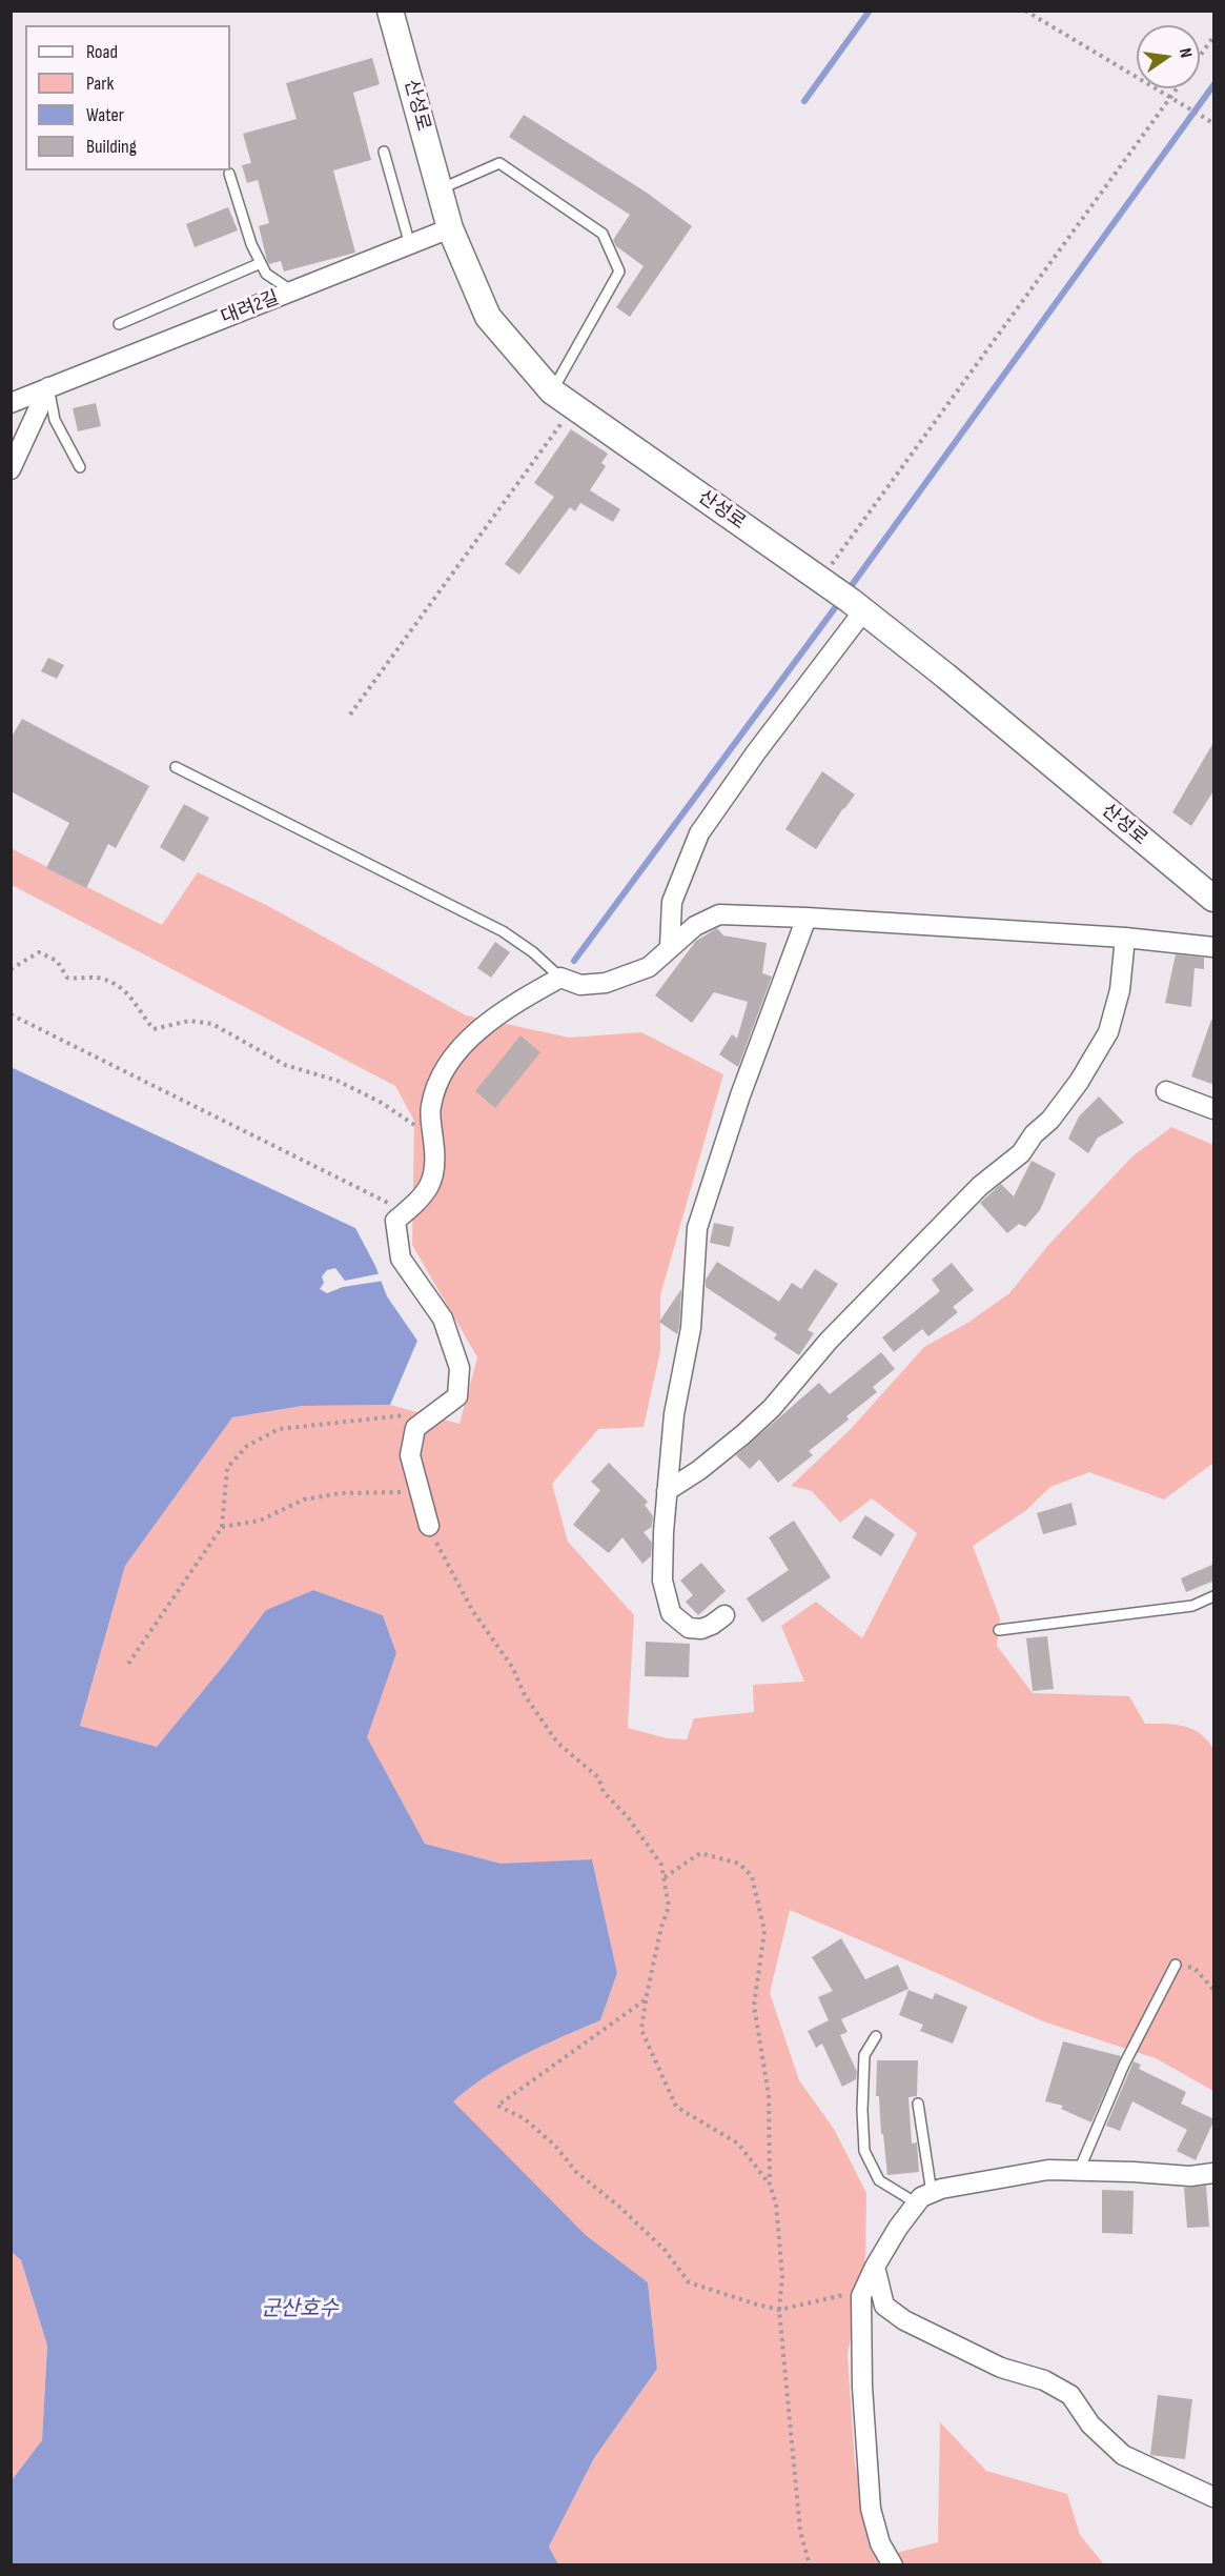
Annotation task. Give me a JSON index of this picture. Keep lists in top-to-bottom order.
{
  "streets": {
    "street": ["산성로", "대려2길"]
  },
  "crossings": [
    ["산성로", "대려2길"]
  ],
  "water": ["군산호수"],
  "legend": [
    "Road",
    "Park",
    "Water",
    "Building"
  ],
  "north": "right"
}
